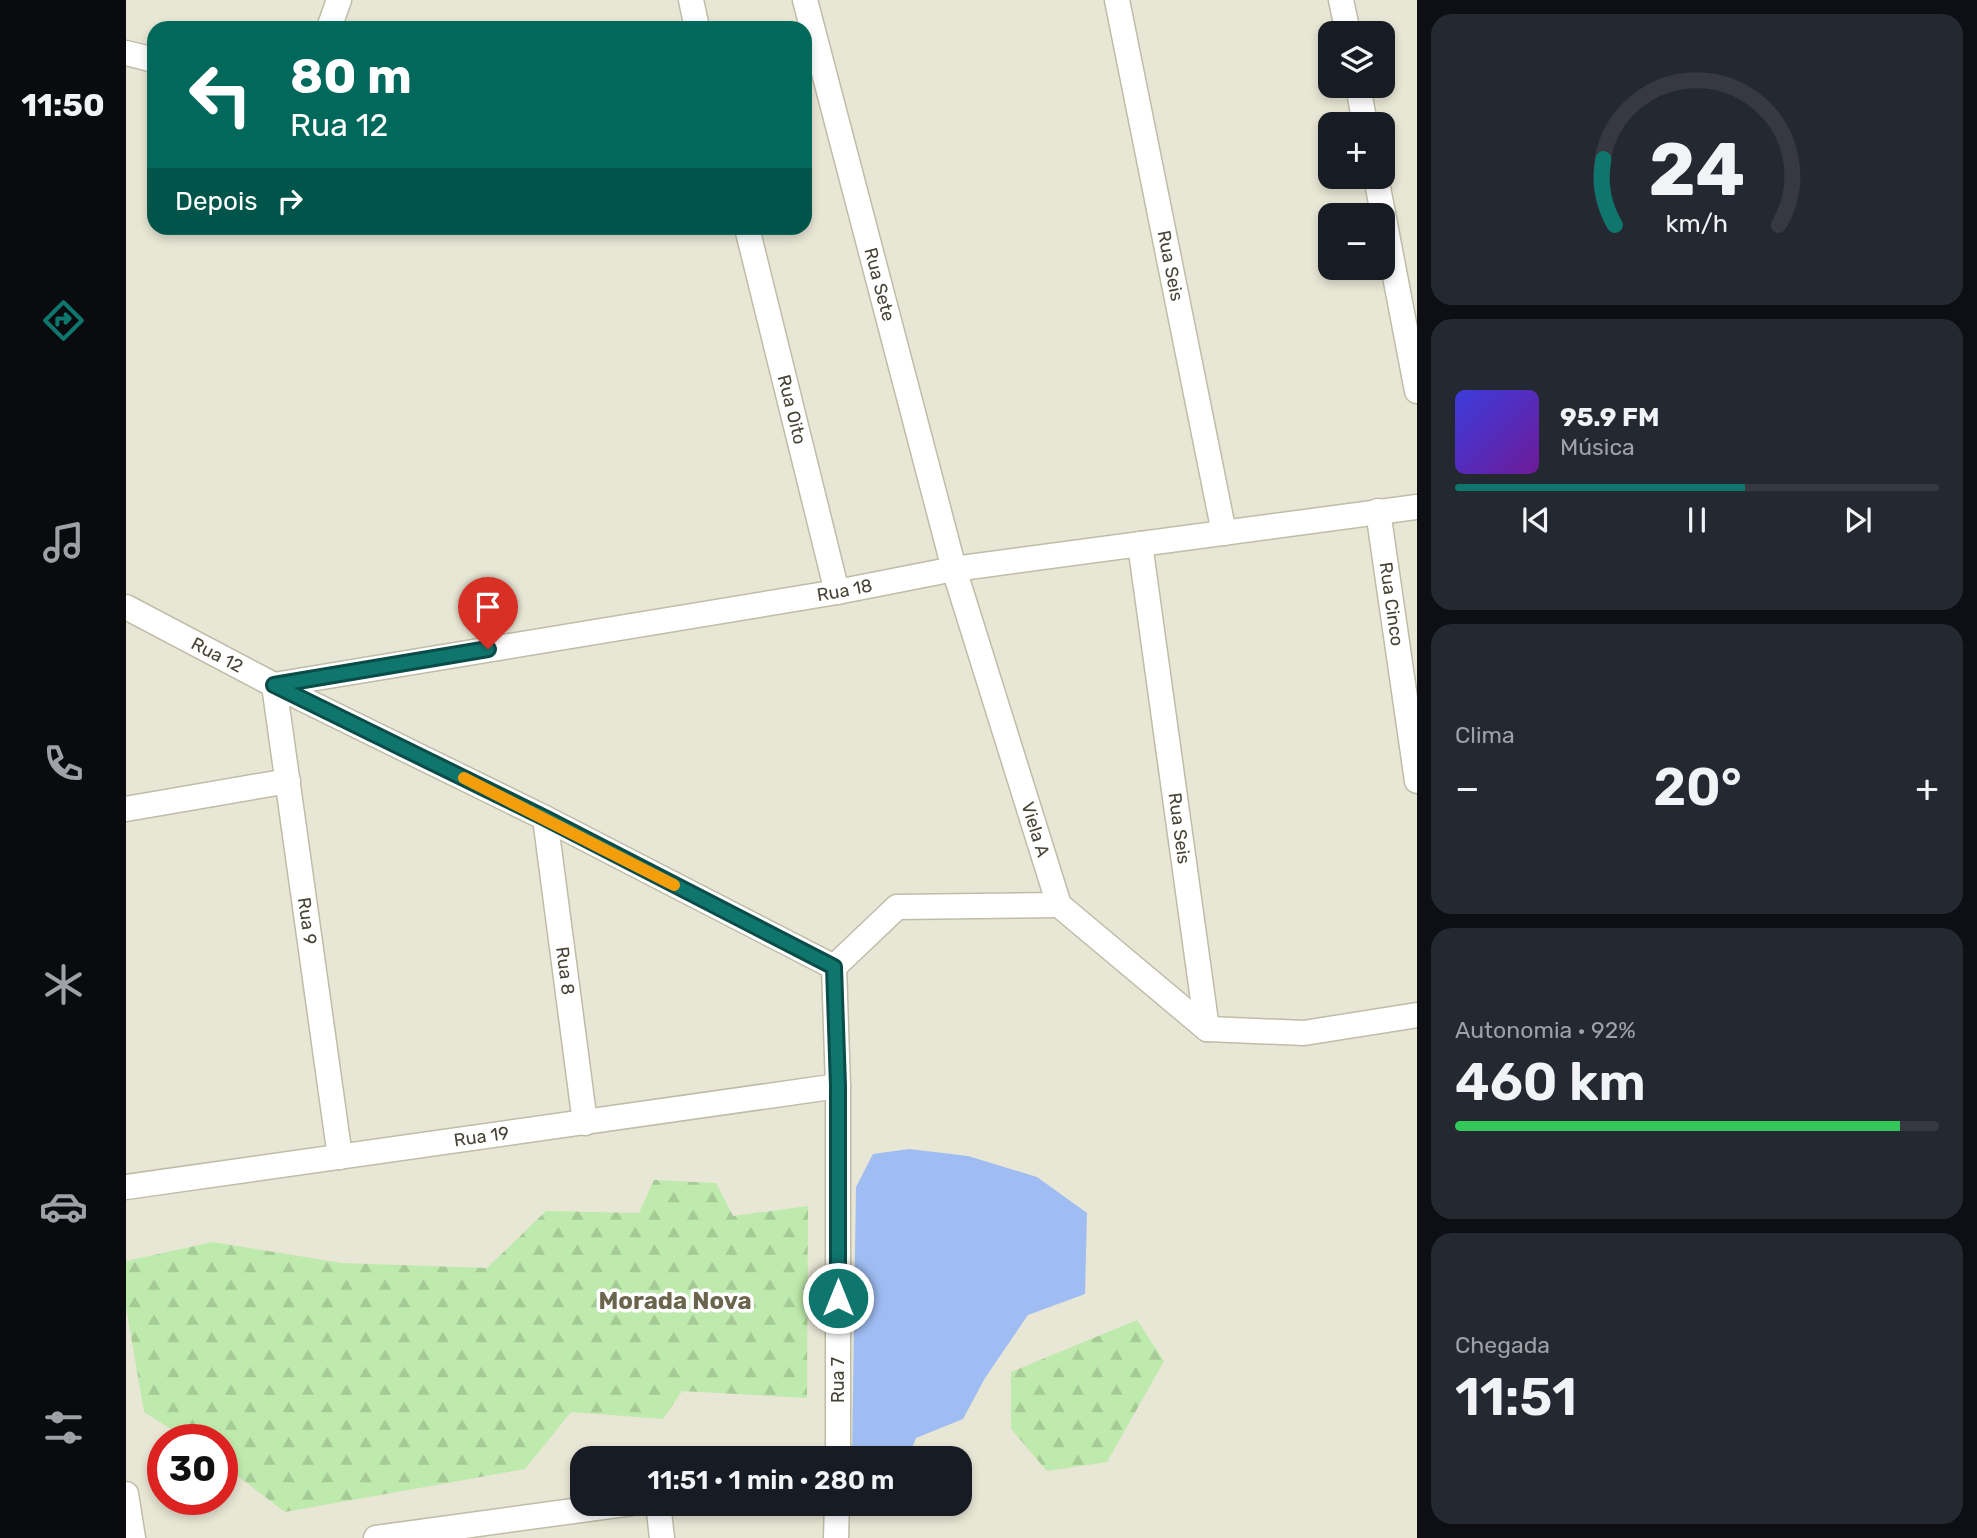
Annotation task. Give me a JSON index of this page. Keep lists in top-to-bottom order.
{
  "streets": {
    "street": [
      "Rua Seis",
      "Rua Sete",
      "Rua Oito",
      "Rua 18",
      "Rua Cinco",
      "Rua 12",
      "Viela A",
      "Rua 9",
      "Rua 8",
      "Rua 19",
      "Rua 7"
    ]
  },
  "crossings": [
    ["Rua Seis", "Rua 18"],
    ["Rua Sete", "Rua 18"],
    ["Rua Sete", "Viela A"],
    ["Rua Oito", "Rua 18"],
    ["Rua 18", "Rua Cinco"],
    ["Rua 18", "Rua 12"],
    ["Rua 18", "Viela A"],
    ["Rua 18", "Rua 9"],
    ["Rua 12", "Rua 9"],
    ["Rua 12", "Rua 8"],
    ["Rua 12", "Rua 7"],
    ["Rua 9", "Rua 19"],
    ["Rua 8", "Rua 19"],
    ["Rua 19", "Rua 7"]
  ],
  "districts": ["Morada Nova"],
  "page": {
    "tabs": "11:50",
    "map_buttons": ["+", "−"],
    "turn": ["80 m", "Rua 12"],
    "then": "Depois",
    "song": ["95.9 FM", "Música"],
    "tile": [
      "Clima",
      ["Autonomia · 92%", "460 km"],
      ["Chegada", "11:51"]
    ],
    "heat": ["−", "20°", "+"],
    "limit": "30",
    "trip": "11:51 · 1 min · 280 m",
    "gauge": ["24", "km/h"]
  }
}
